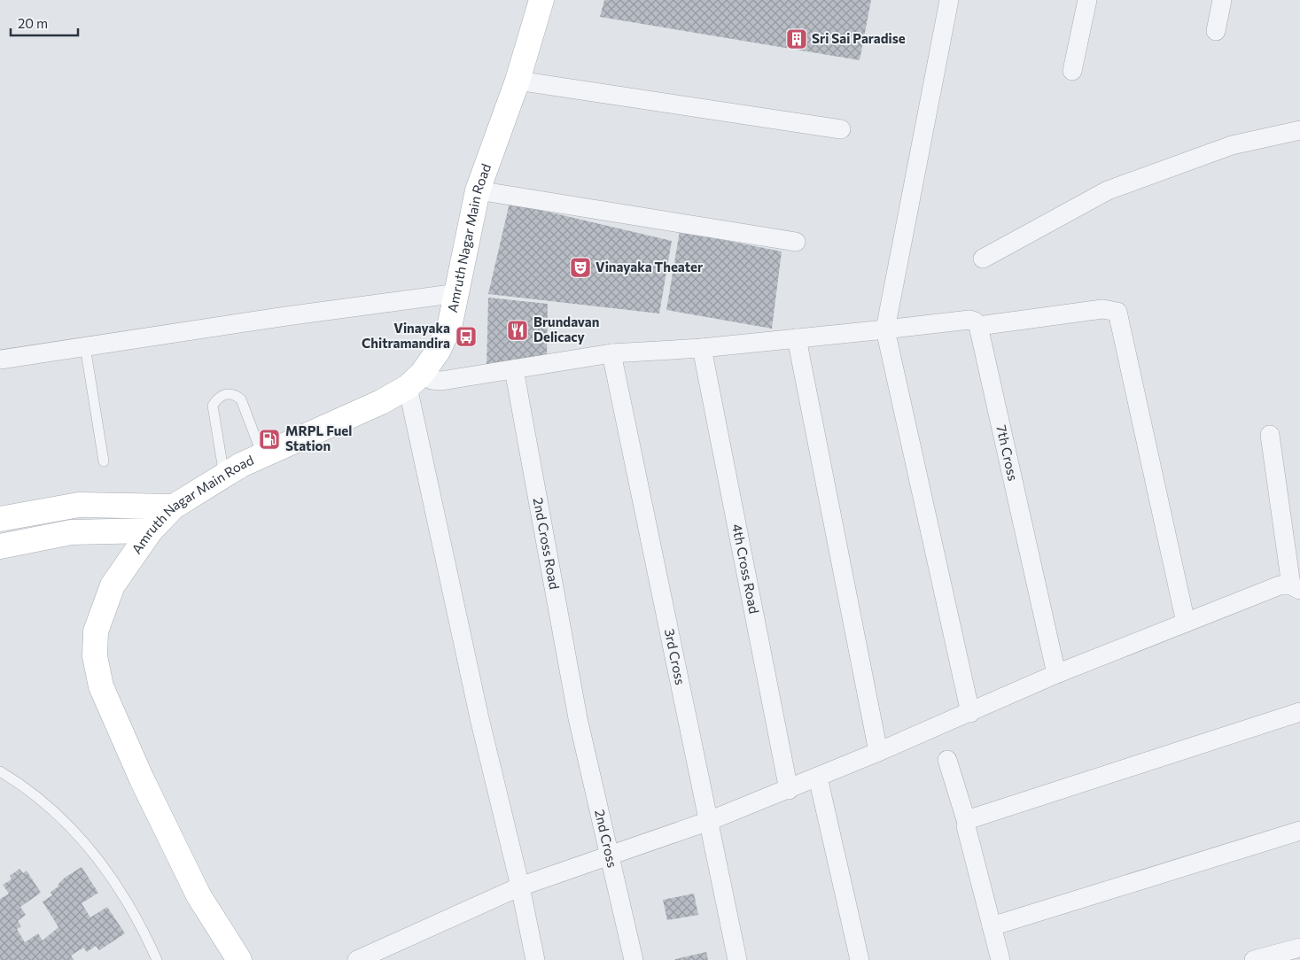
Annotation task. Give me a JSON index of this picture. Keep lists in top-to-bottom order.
{
  "streets": {
    "main road": ["Amruth Nagar Main Road"],
    "street": [
      "7th Cross",
      "2nd Cross Road",
      "4th Cross Road",
      "3rd Cross",
      "2nd Cross"
    ]
  },
  "crossings": [
    ["2nd Cross Road", "2nd Cross"]
  ],
  "places": {
    "building": ["Sri Sai Paradise"],
    "theatre": ["Vinayaka Theater"],
    "restaurant": ["Brundavan Delicacy"],
    "bus stop": ["Vinayaka Chitramandira"],
    "fuel station": ["MRPL Fuel Station"]
  },
  "scale_bar": "20 m"
}
